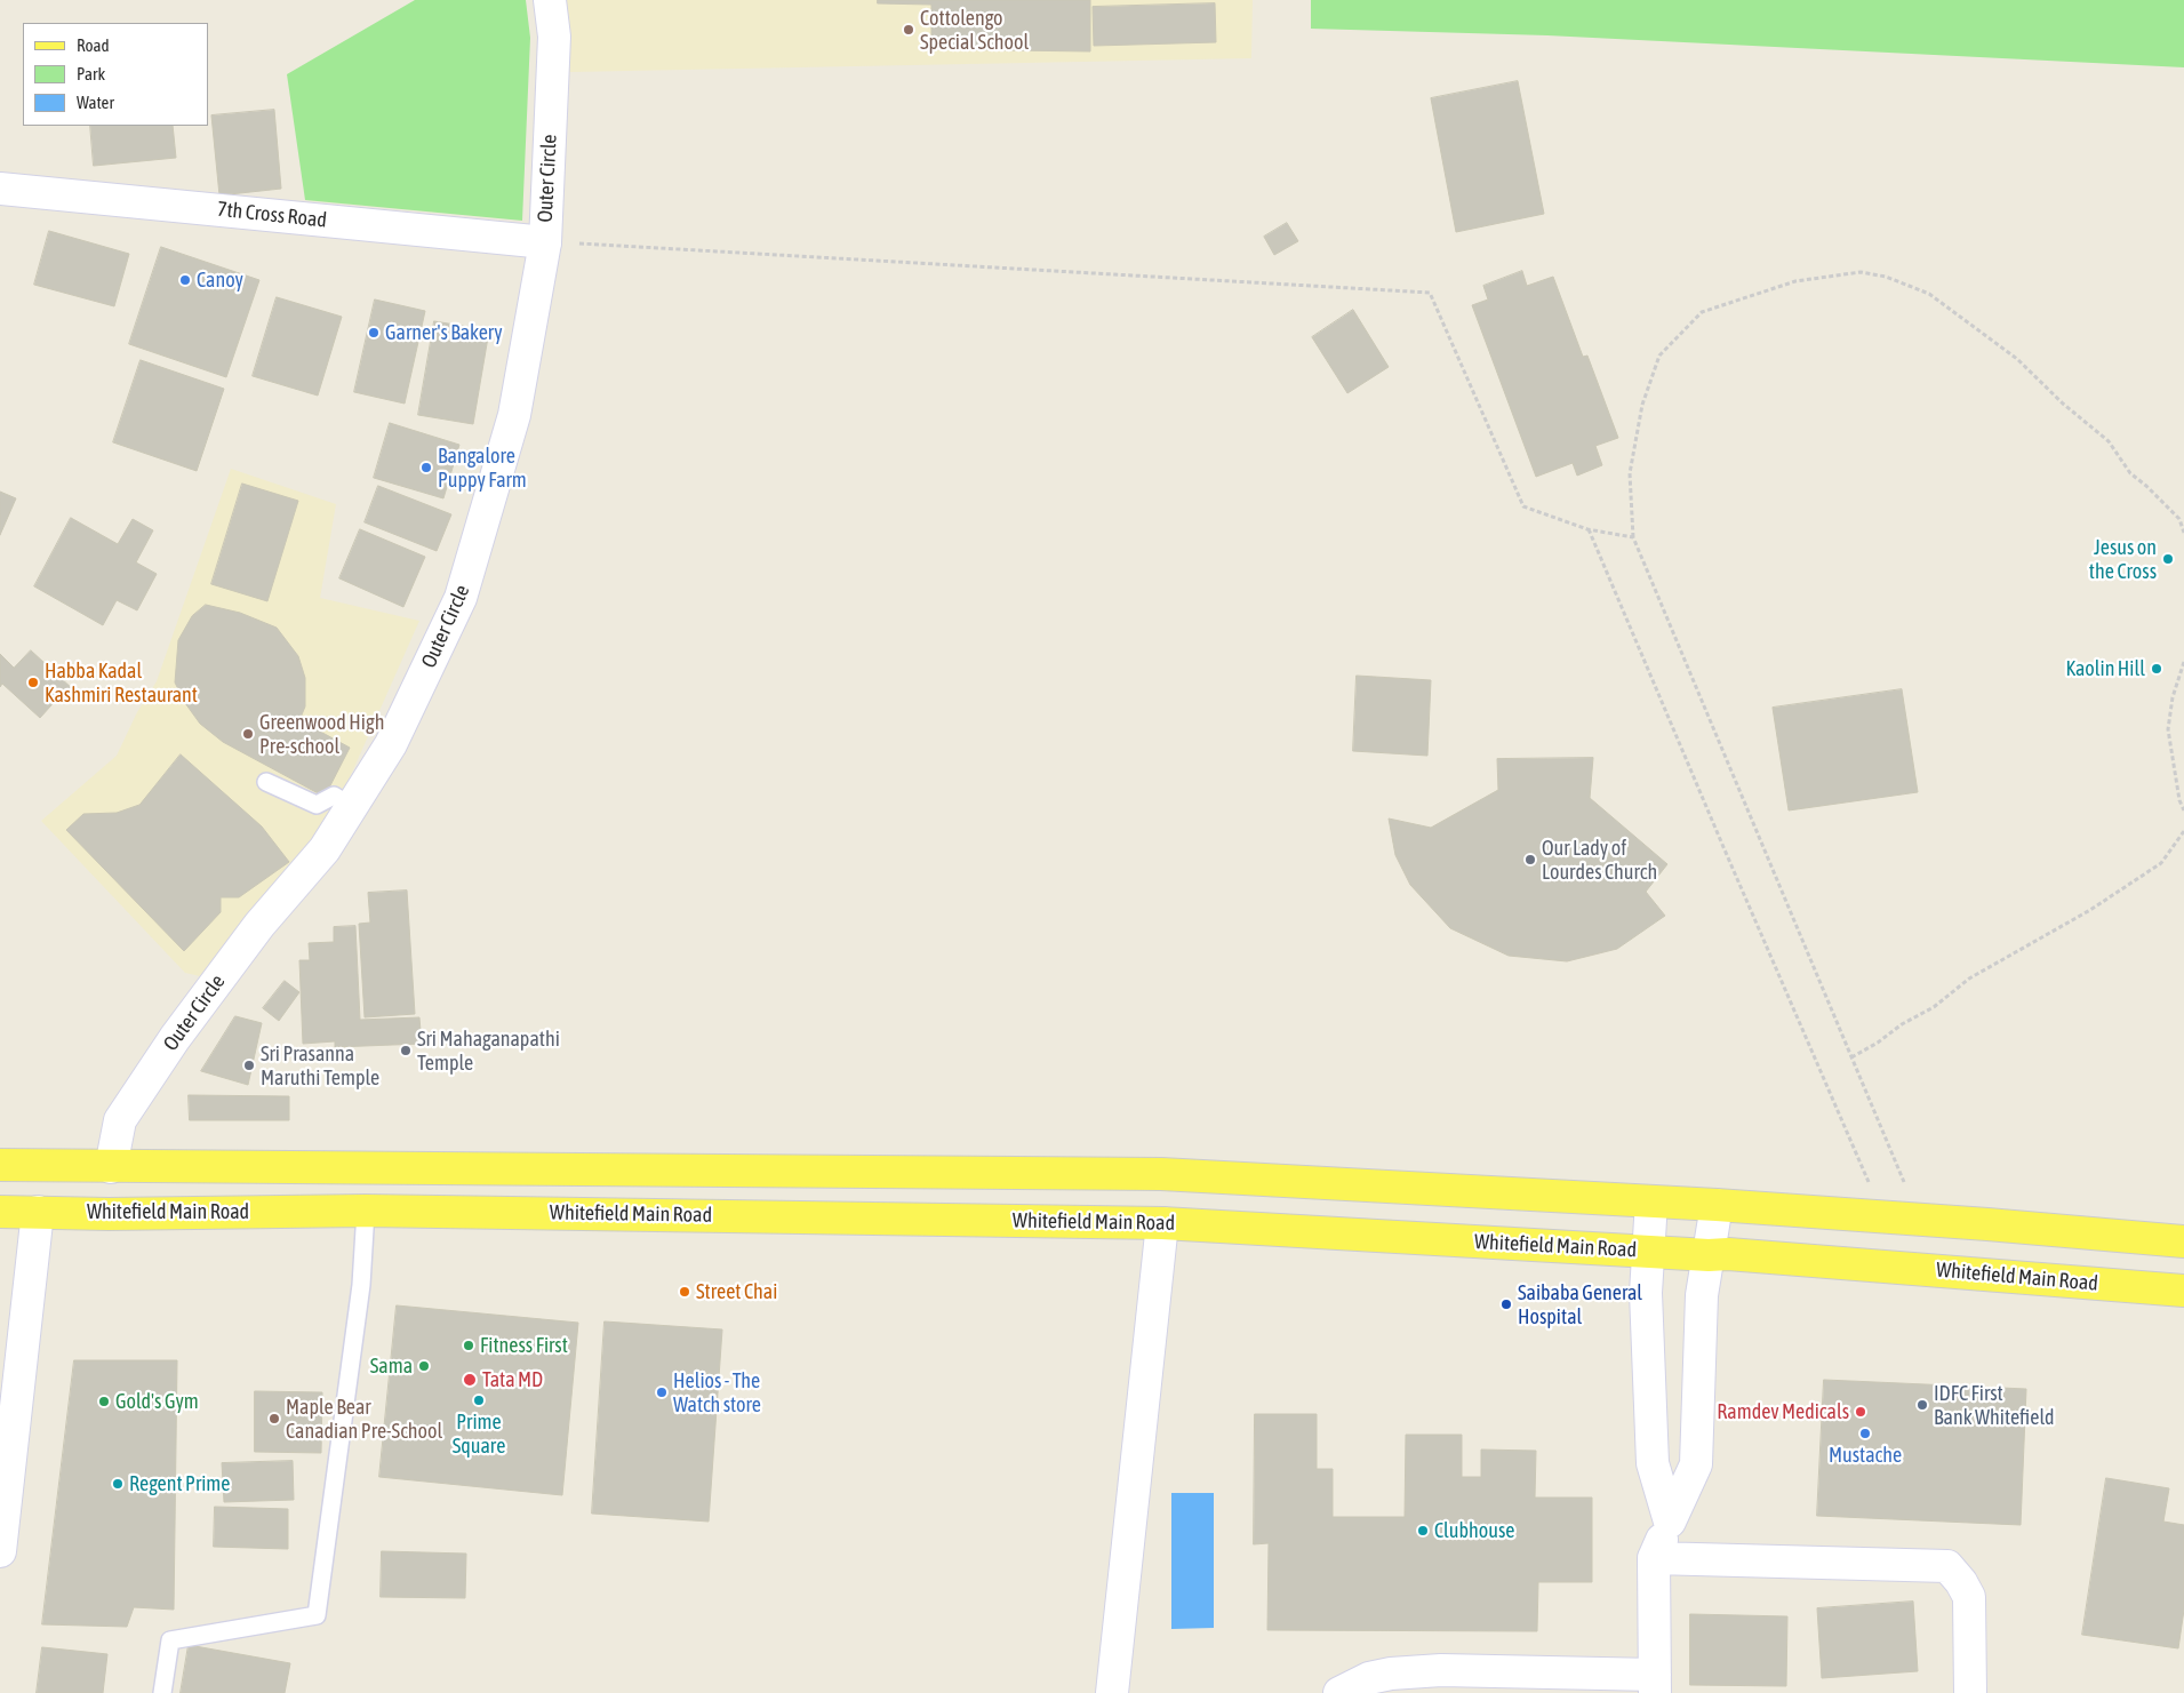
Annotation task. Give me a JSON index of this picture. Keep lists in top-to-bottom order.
{
  "streets": {
    "main road": ["Whitefield Main Road"],
    "street": ["Outer Circle", "7th Cross Road"]
  },
  "crossings": [
    ["Outer Circle", "7th Cross Road"]
  ],
  "places": [
    "Cottolengo Special School",
    "Canoy",
    "Garner's Bakery",
    "Bangalore Puppy Farm",
    "Jesus on the Cross",
    "Kaolin Hill",
    "Habba Kadal Kashmiri Restaurant",
    "Greenwood High Pre-school",
    "Our Lady of Lourdes Church",
    "Sri Mahaganapathi Temple",
    "Sri Prasanna Maruthi Temple",
    "Street Chai",
    "Saibaba General Hospital",
    "Fitness First",
    "Sama",
    "Tata MD",
    "Helios - The Watch store",
    "Prime Square",
    "Gold's Gym",
    "IDFC First Bank Whitefield",
    "Ramdev Medicals",
    "Maple Bear Canadian Pre-School",
    "Mustache",
    "Regent Prime",
    "Clubhouse"
  ],
  "legend": ["Road", "Park", "Water"]
}
